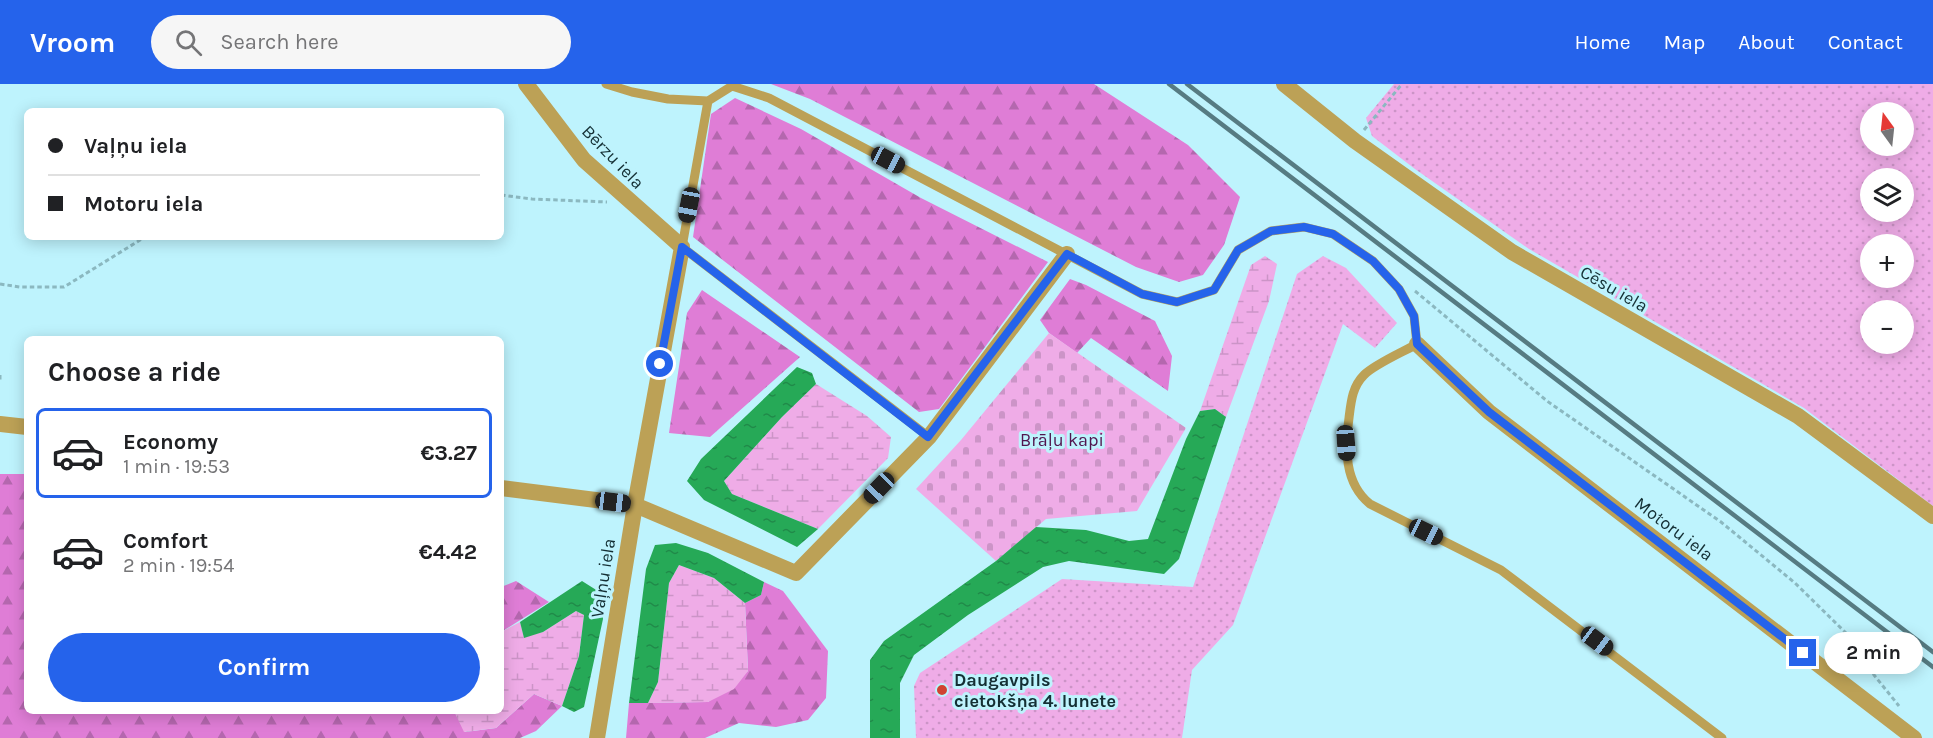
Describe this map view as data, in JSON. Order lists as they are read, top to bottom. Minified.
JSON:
{"streets":{"street":["Bērzu iela","Cēsu iela","Motoru iela","Vaļņu iela"]},"crossings":[["Bērzu iela","Vaļņu iela"]],"parks":["Brāļu kapi"],"places":["Daugavpils cietokšņa 4. lunete"],"north":"top","page":{"header":"Vroom","search":"Search here","nav":["Home","Map","About","Contact"],"map_buttons":["+","−"],"banner":["Vaļņu iela","Motoru iela"],"heading":"Choose a ride","list":[{"name":"Economy","note":"1 min · 19:53","value":"€3.27"},{"name":"Comfort","note":"2 min · 19:54","value":"€4.42"}],"buttons":"Confirm","bubble":"2 min"}}
